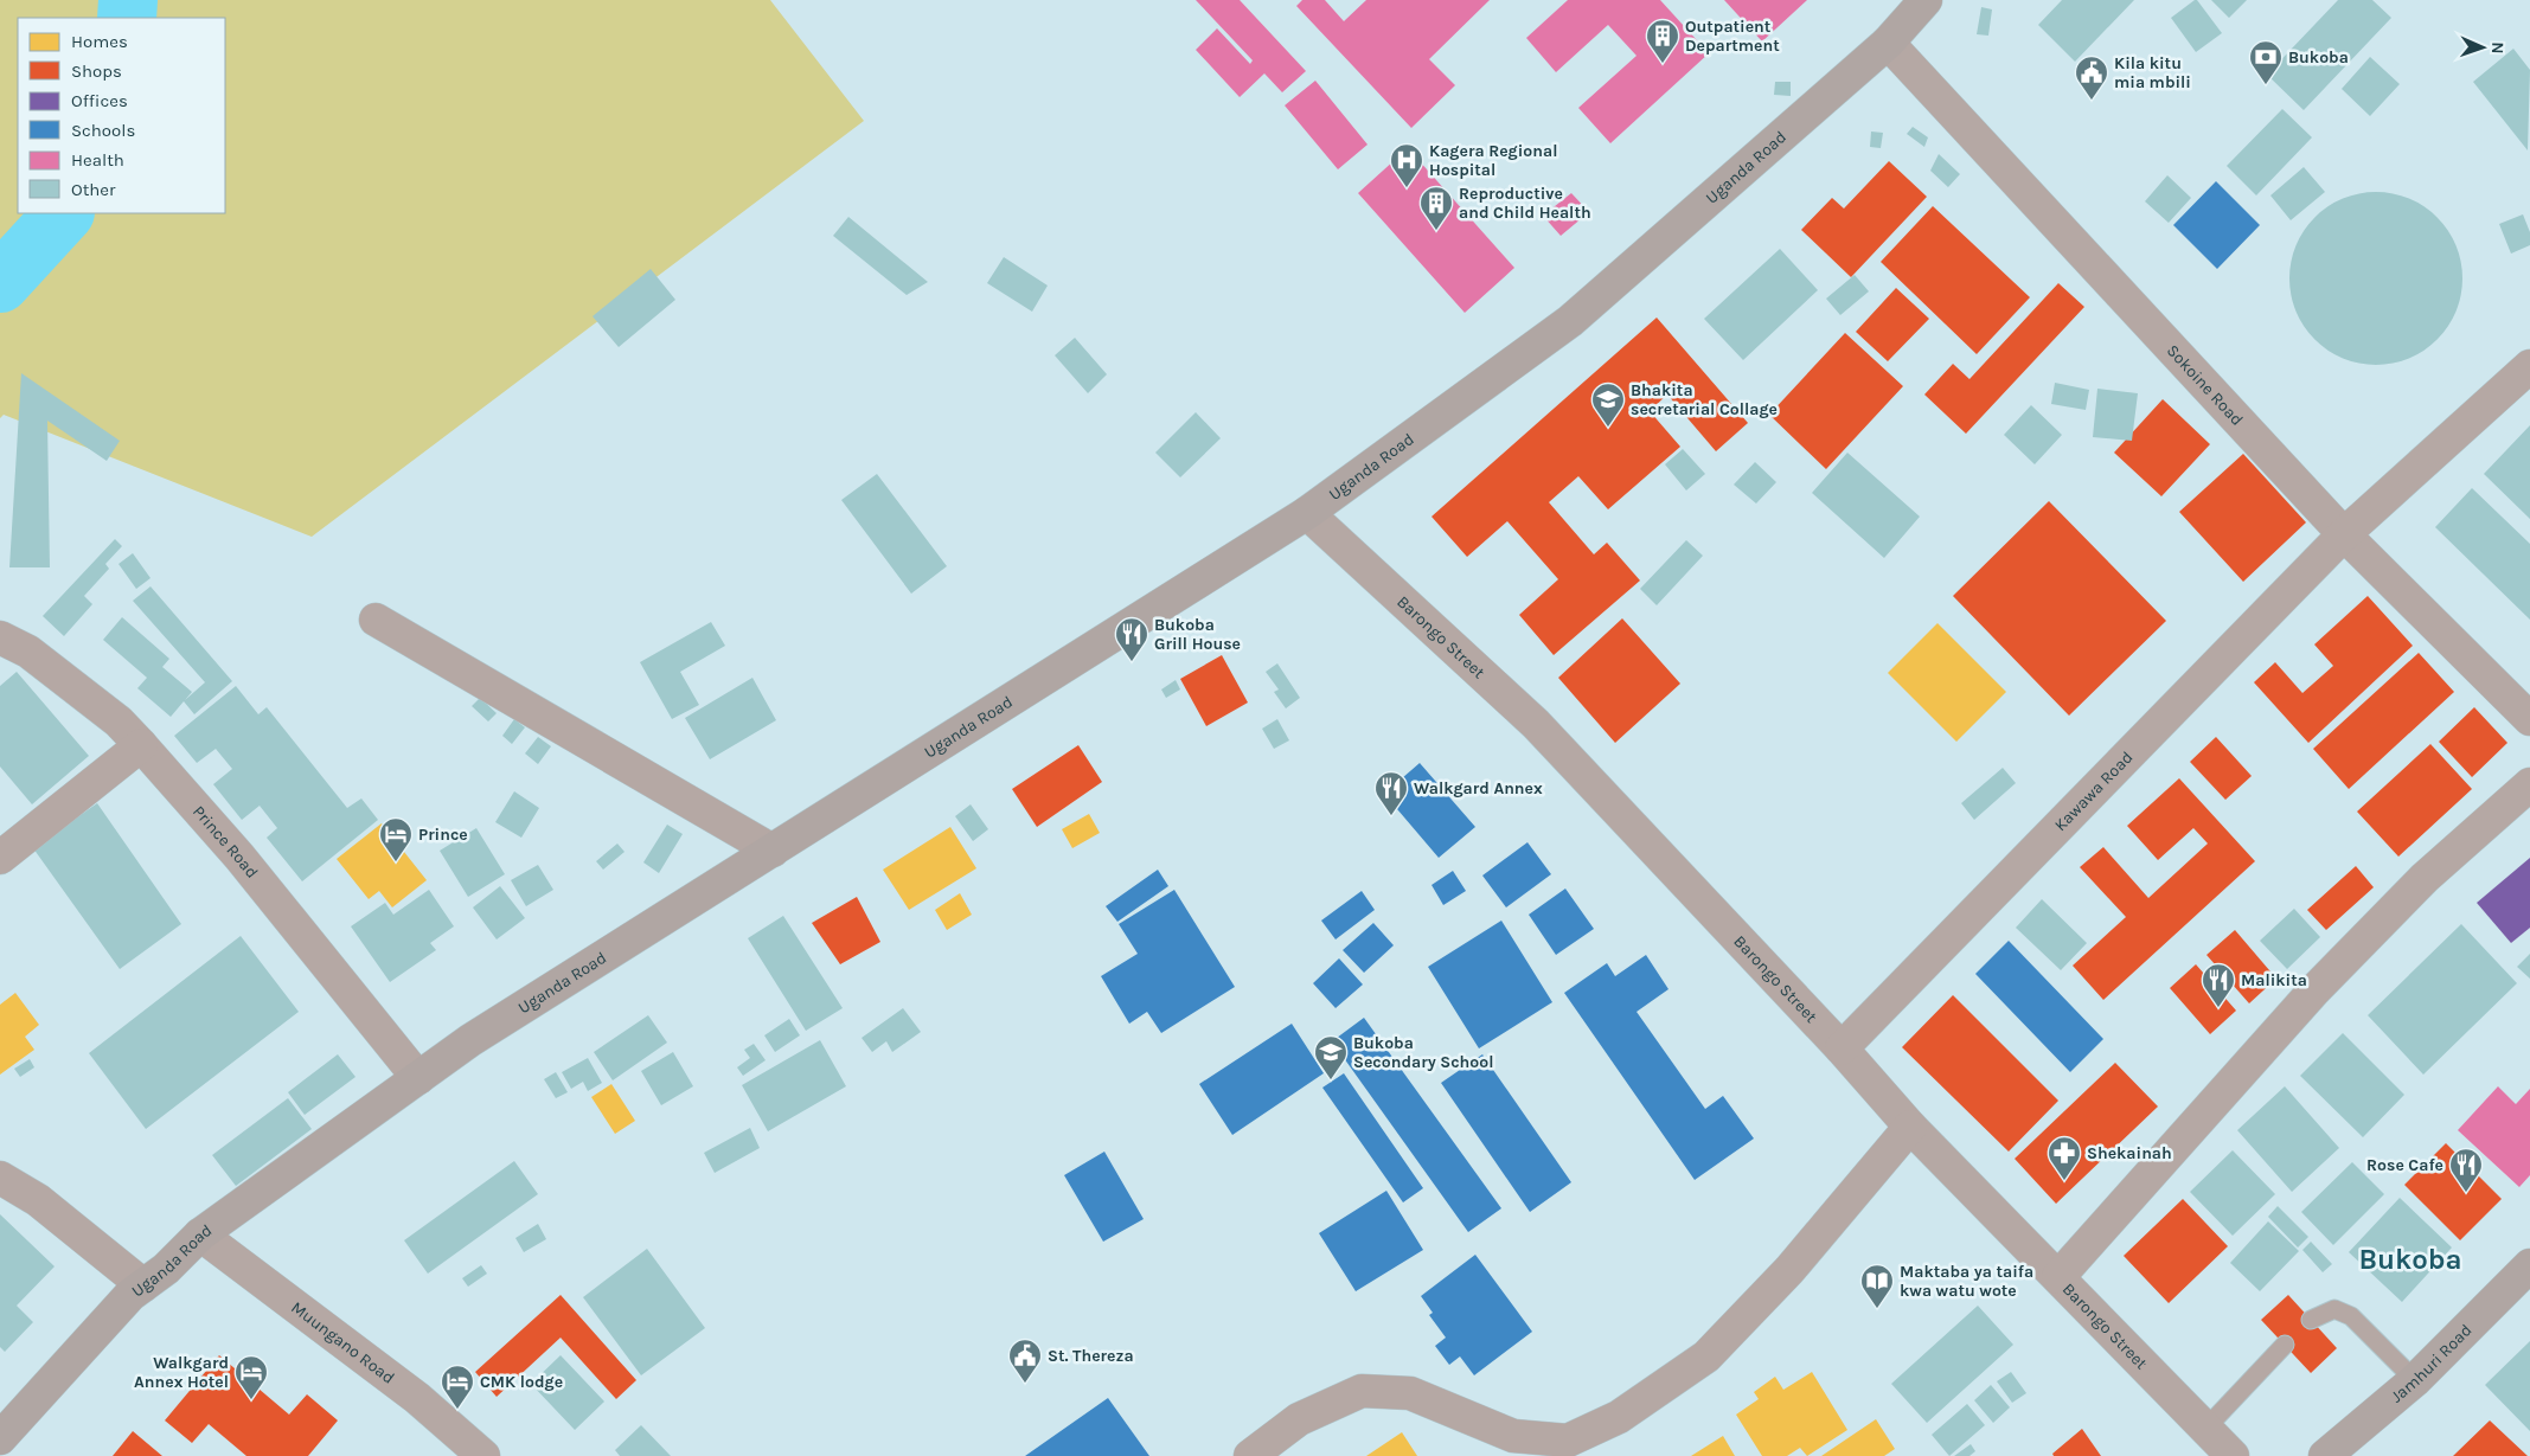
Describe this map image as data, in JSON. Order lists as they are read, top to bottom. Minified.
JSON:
{"streets":{"main road":["Uganda Road","Jamhuri Road"],"street":["Sokoine Road","Barongo Street","Kawawa Road","Prince Road","Muungano Road"]},"crossings":[["Uganda Road","Sokoine Road"],["Uganda Road","Barongo Street"],["Uganda Road","Prince Road"],["Uganda Road","Muungano Road"],["Sokoine Road","Kawawa Road"],["Barongo Street","Kawawa Road"]],"districts":["Bukoba"],"places":{"building":["Outpatient Department","Reproductive and Child Health"],"bank":["Bukoba"],"public building":["Kila kitu mia mbili","St. Thereza"],"hospital":["Kagera Regional Hospital"],"school or university":["Bhakita secretarial Collage","Bukoba Secondary School"],"restaurant":["Bukoba Grill House","Walkgard Annex","Malikita","Rose Cafe"],"hotel":["Prince","Walkgard Annex Hotel","CMK lodge"],"pharmacy":["Shekainah"],"library":["Maktaba ya taifa kwa watu wote"]},"legend":["Homes","Shops","Offices","Schools","Health","Other"],"north":"right"}
